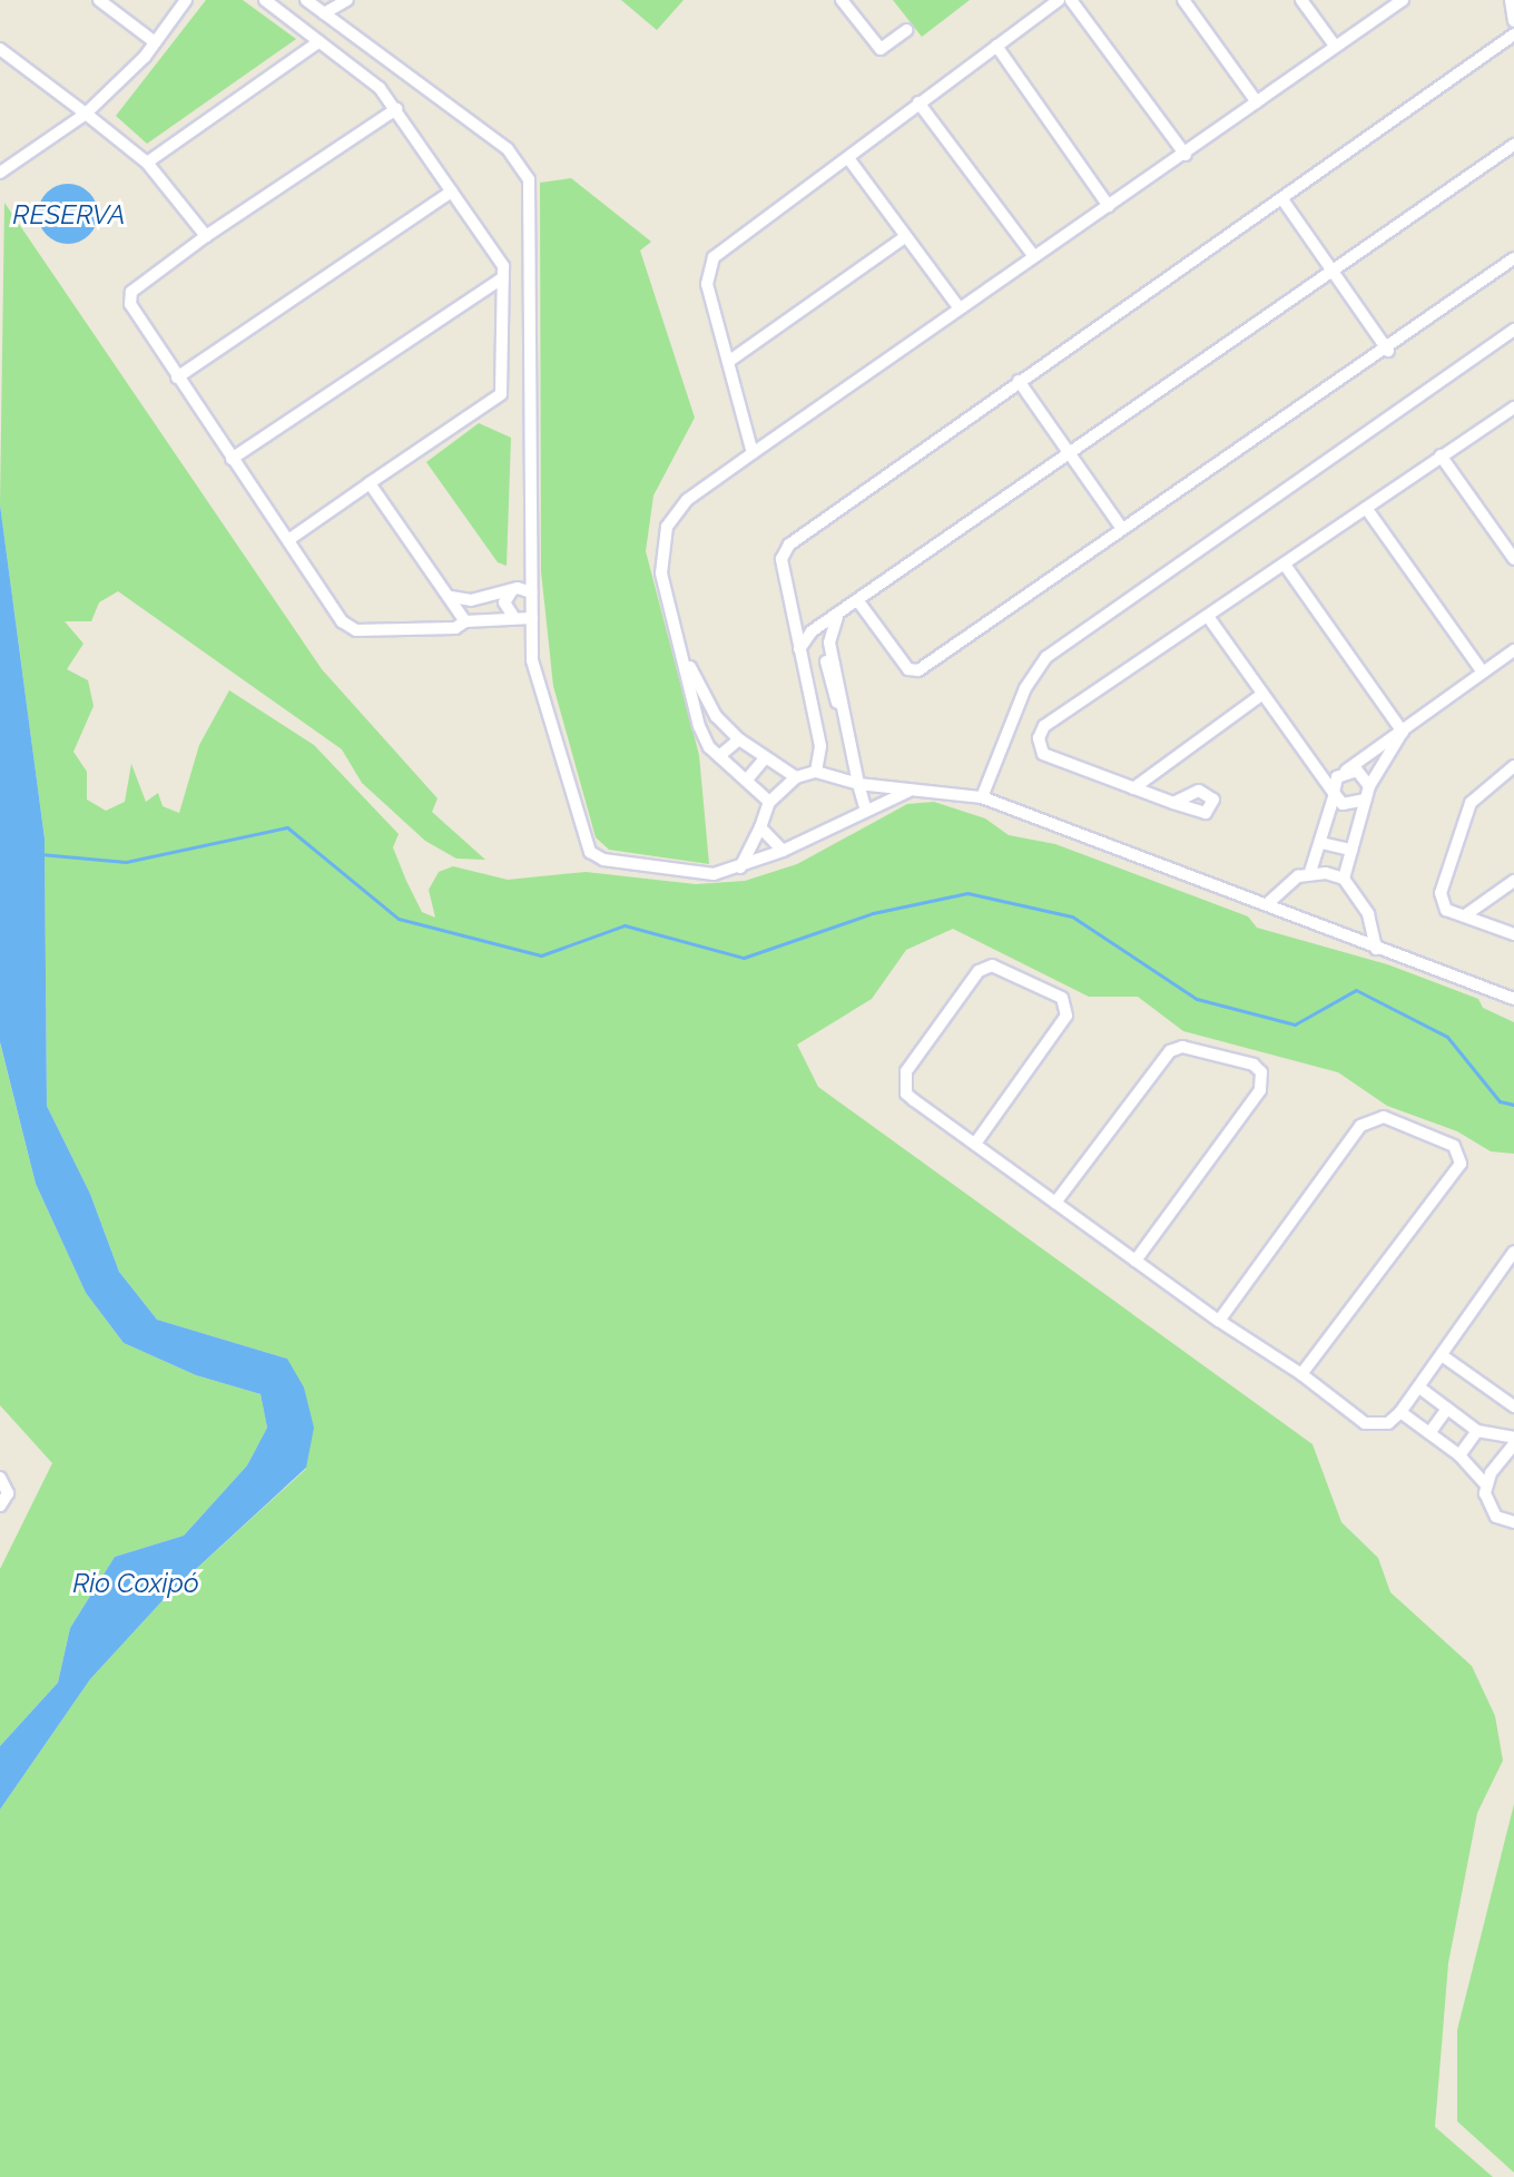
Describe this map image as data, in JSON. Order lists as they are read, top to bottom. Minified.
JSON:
{"water":["RESERVA","Rio Coxipó"]}
